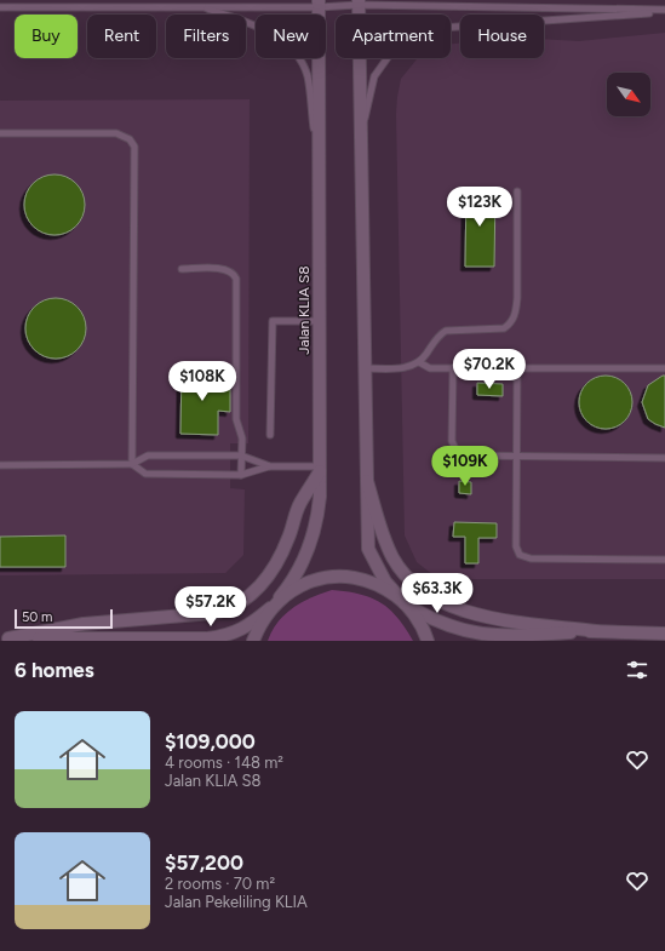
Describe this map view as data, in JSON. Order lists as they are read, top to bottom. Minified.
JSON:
{"streets":{"street":["Jalan KLIA S8"]},"scale_bar":"50 m","north":"bottom right","page":{"chip":["Buy","Rent","Filters","New","Apartment","House"],"price":["$123K","$70.2K","$108K","$109K","$63.3K","$57.2K"],"scale":"50 m","heading":"6 homes","list":[{"name":"$109,000","note":"4 rooms · 148 m² · Jalan KLIA S8"},{"name":"$57,200","note":"2 rooms · 70 m² · Jalan Pekeliling KLIA"}]}}
